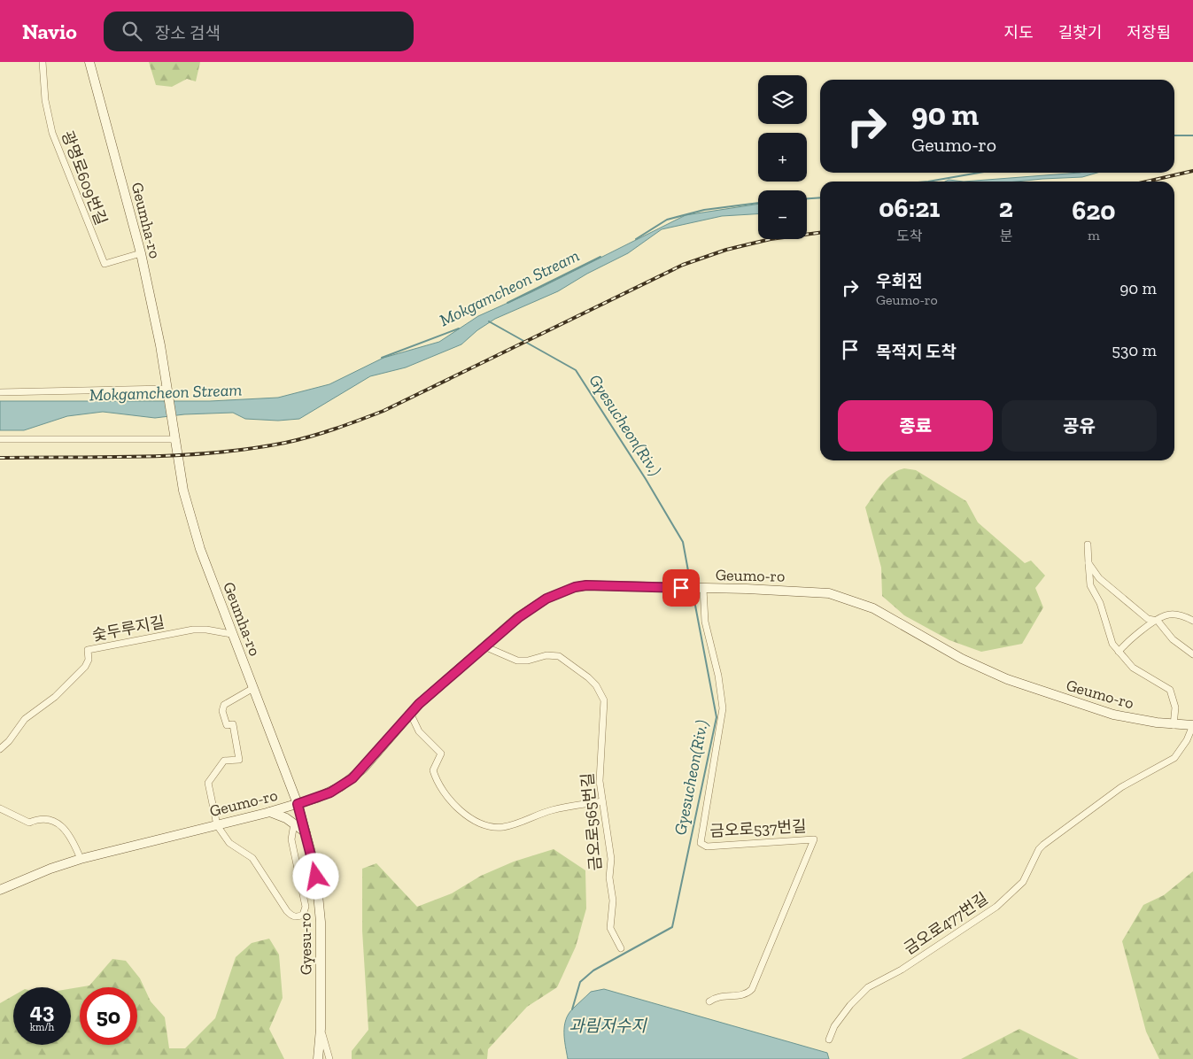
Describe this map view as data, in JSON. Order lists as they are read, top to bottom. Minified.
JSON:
{"streets":{"main road":["Geumha-ro","Geumo-ro","Gyesu-ro"],"street":["광명로609번길","숯두루지길","금오로565번길","금오로537번길","금오로477번길"]},"crossings":[["광명로609번길","Geumha-ro"],["Geumha-ro","Geumo-ro"],["Geumha-ro","숯두루지길"],["Geumha-ro","Gyesu-ro"],["Geumo-ro","금오로565번길"],["Geumo-ro","금오로537번길"],["Geumo-ro","금오로477번길"],["Geumo-ro","Gyesu-ro"]],"water":["Mokgamcheon Stream","Gyesucheon(Riv.)","과림저수지"],"page":{"header":"Navio","search":"장소 검색","nav":["지도","길찾기","저장됨"],"map_buttons":["+","−"],"turn":["90 m","Geumo-ro"],"eta":["06:21","도착","2","분","620","m"],"list":[{"name":"우회전","note":"Geumo-ro","value":"90 m"},{"name":"목적지 도착","value":"530 m"}],"buttons":["종료","공유"],"speed":"43 km/h","limit":"50"}}
